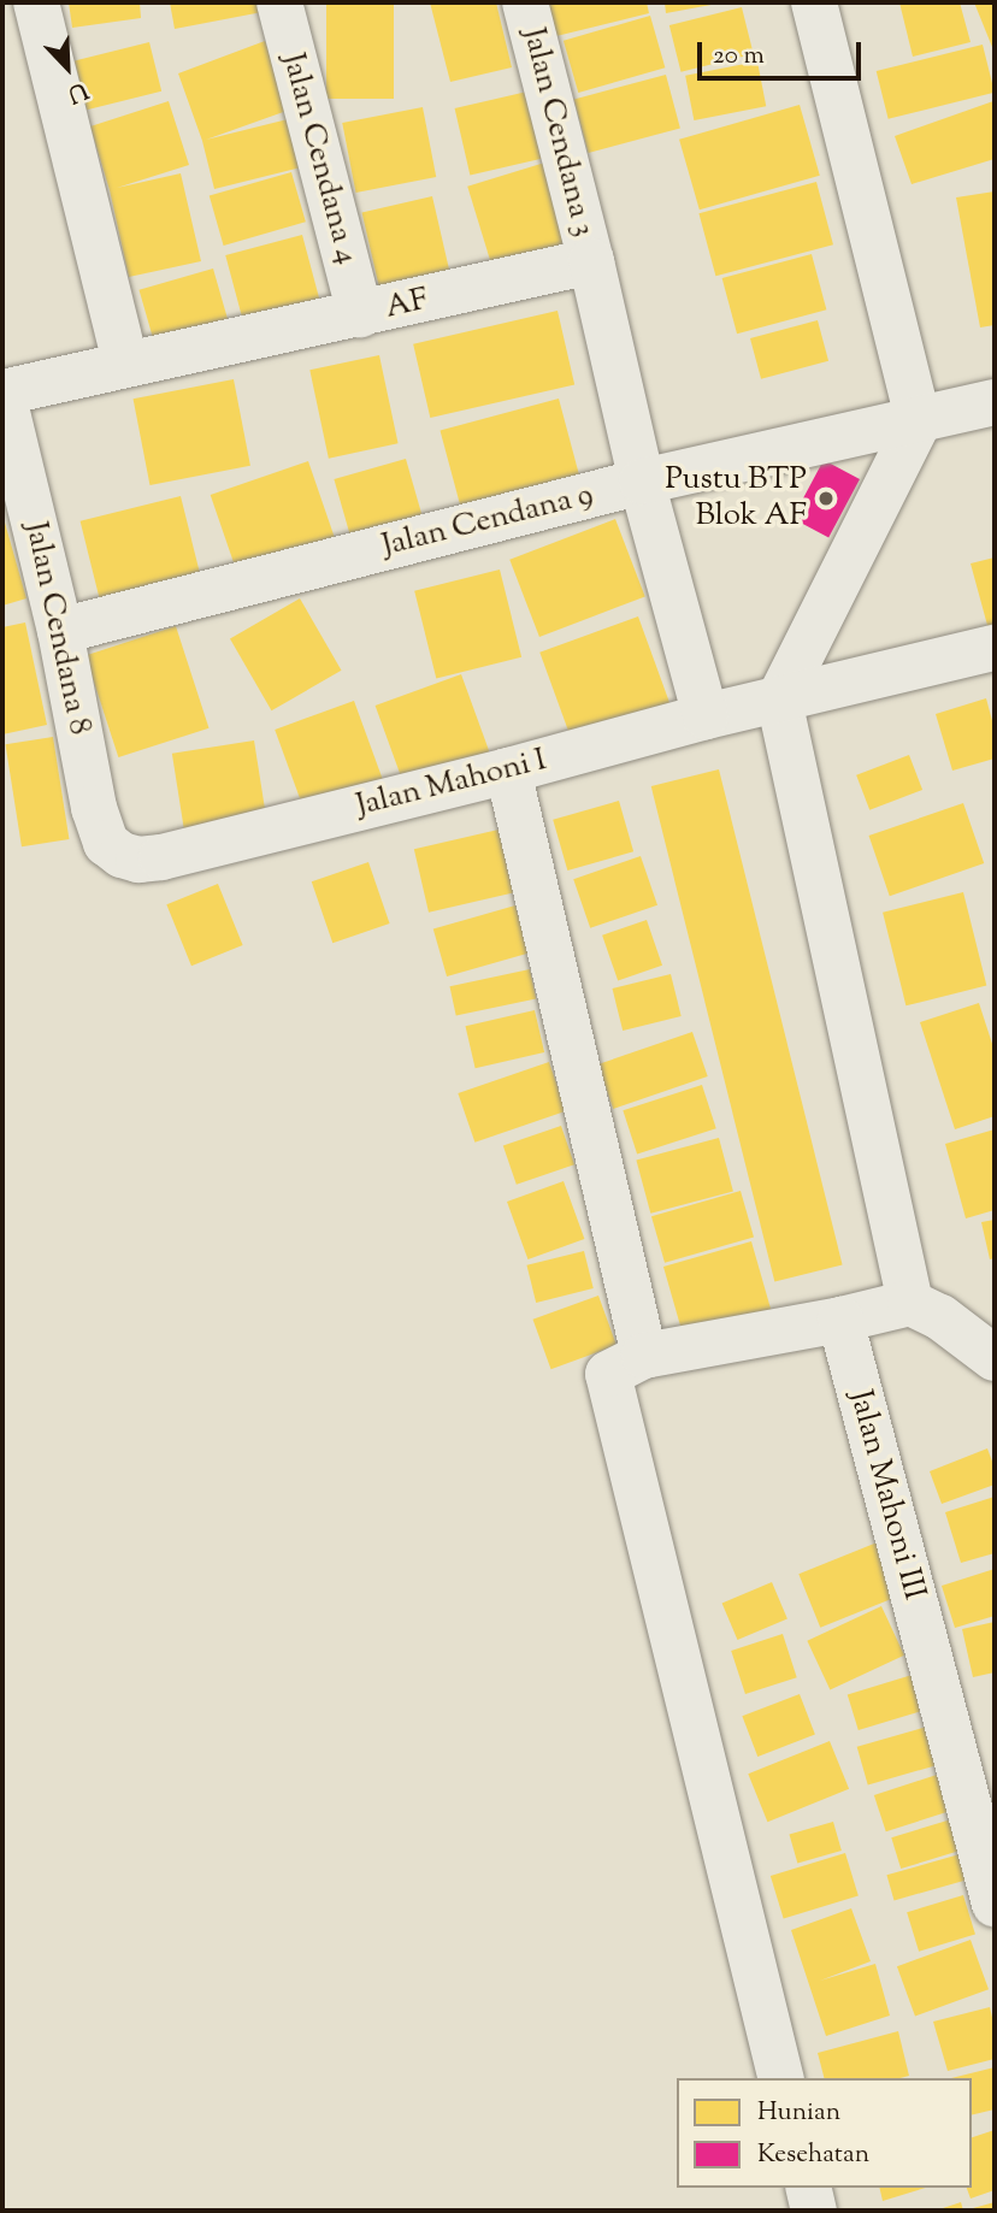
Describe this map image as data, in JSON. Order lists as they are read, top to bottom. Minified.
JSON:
{"streets":{"street":["Jalan Cendana 3","Jalan Cendana 4","AF","Jalan Cendana 9","Jalan Cendana 8","Jalan Mahoni I","Jalan Mahoni III"]},"crossings":[["Jalan Cendana 3","AF"],["Jalan Cendana 4","AF"],["AF","Jalan Cendana 8"],["Jalan Cendana 9","Jalan Cendana 8"],["Jalan Cendana 8","Jalan Mahoni I"]],"places":["Pustu BTP Blok AF"],"legend":["Hunian","Kesehatan"],"scale_bar":"20 m","north":"bottom right"}
